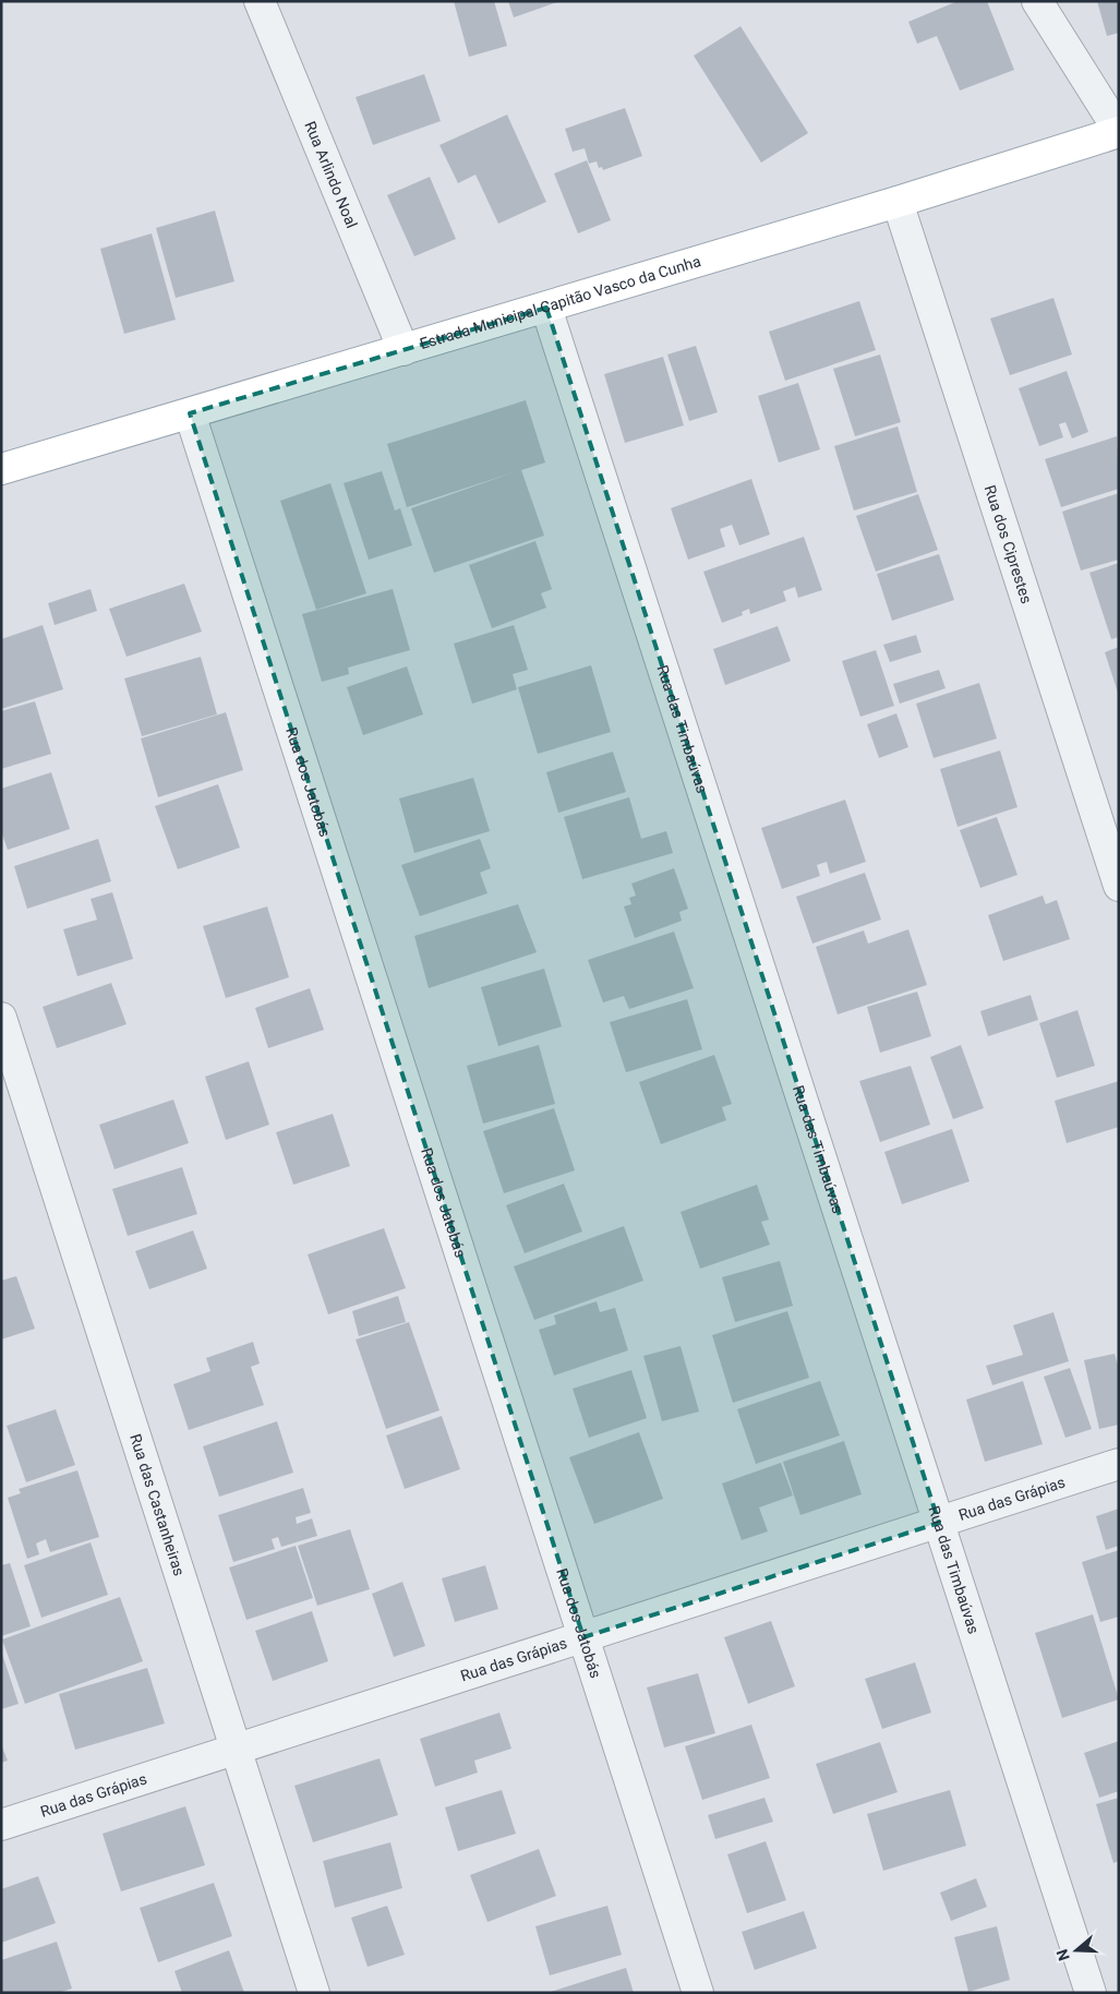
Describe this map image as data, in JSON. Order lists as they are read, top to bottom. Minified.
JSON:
{"streets":{"main road":["Estrada Municipal Capitão Vasco da Cunha"],"street":["Rua Arlindo Noal","Rua dos Ciprestes","Rua das Timbaúvas","Rua dos Jatobás","Rua das Grápias","Rua das Castanheiras"]},"crossings":[["Rua Arlindo Noal","Estrada Municipal Capitão Vasco da Cunha"],["Estrada Municipal Capitão Vasco da Cunha","Rua dos Ciprestes"],["Estrada Municipal Capitão Vasco da Cunha","Rua das Timbaúvas"],["Estrada Municipal Capitão Vasco da Cunha","Rua dos Jatobás"],["Rua das Timbaúvas","Rua das Grápias"],["Rua dos Jatobás","Rua das Grápias"],["Rua das Grápias","Rua das Castanheiras"]],"north":"left"}
